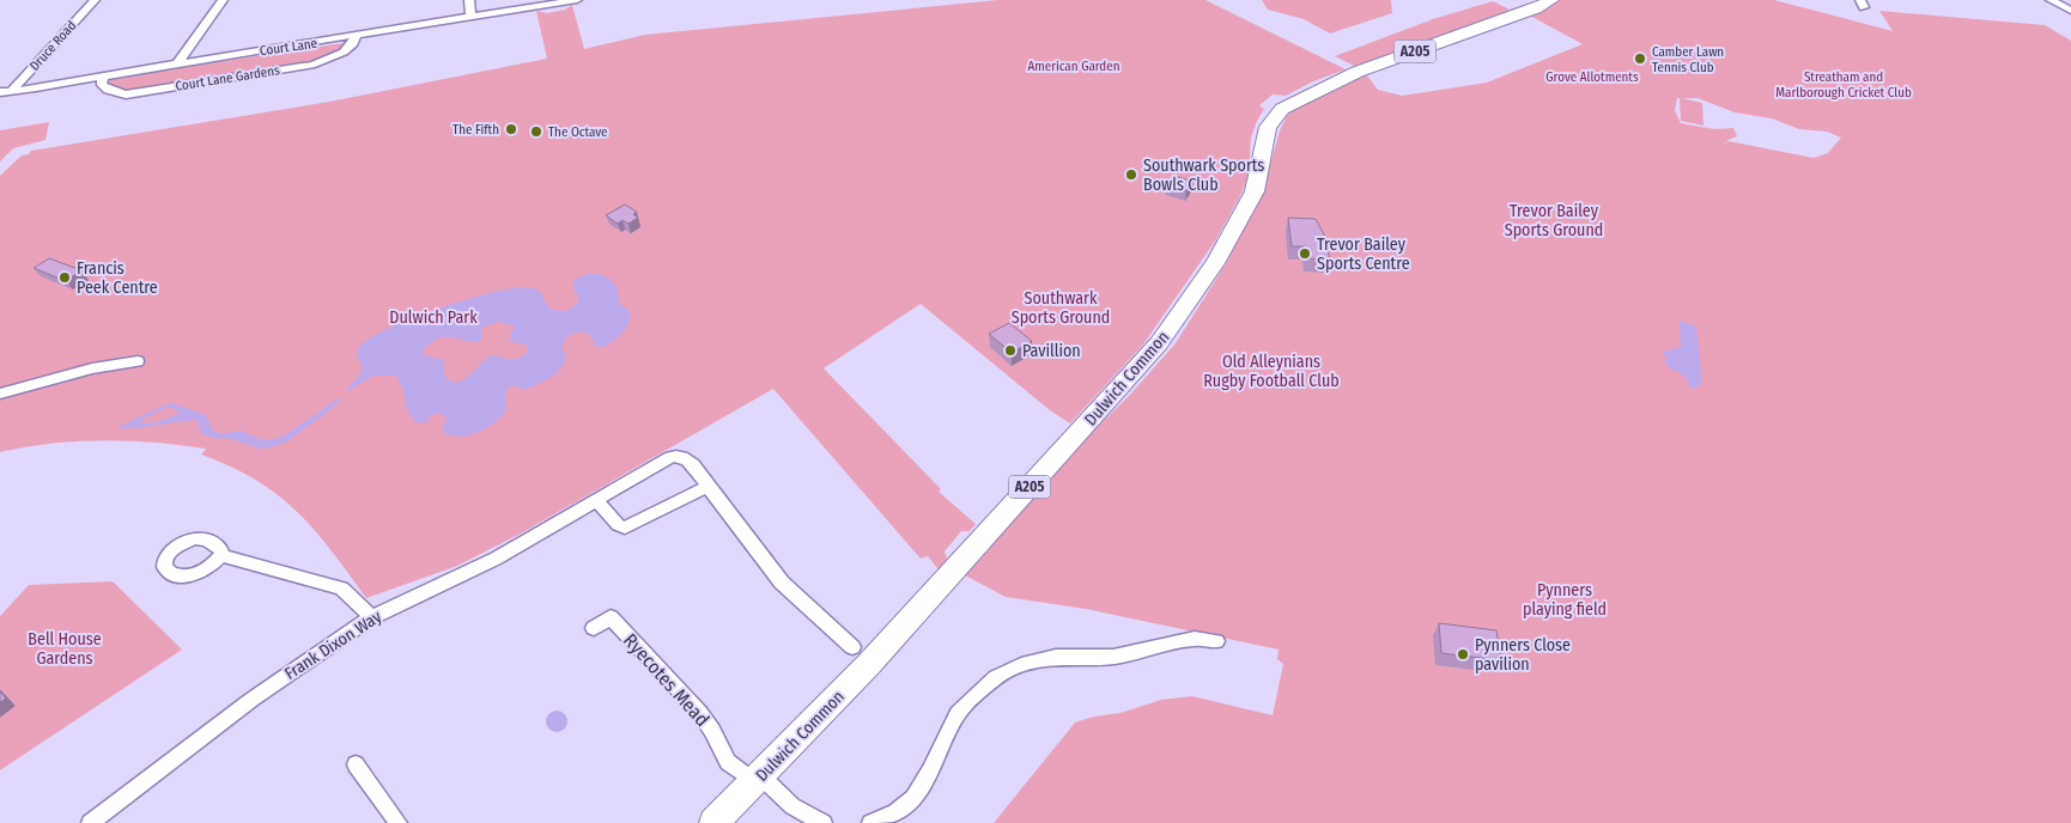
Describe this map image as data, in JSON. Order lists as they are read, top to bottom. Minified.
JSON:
{"streets":{"highway":["A205","Dulwich Common"],"street":["Druce Road","Court Lane","Court Lane Gardens","Frank Dixon Way","Ryecotes Mead"]},"crossings":[["Druce Road","Court Lane"],["Court Lane","Court Lane Gardens"],["Dulwich Common","Ryecotes Mead"]],"parks":["American Garden","Grove Allotments","Streatham and Marlborough Cricket Club","Trevor Bailey Sports Ground","Southwark Sports Ground","Dulwich Park","Old Alleynians Rugby Football Club","Pynners playing field","Bell House Gardens"],"places":["Camber Lawn Tennis Club","The Fifth","The Octave","Southwark Sports Bowls Club","Trevor Bailey Sports Centre","Francis Peek Centre","Pavillion","Pynners Close pavilion"]}
